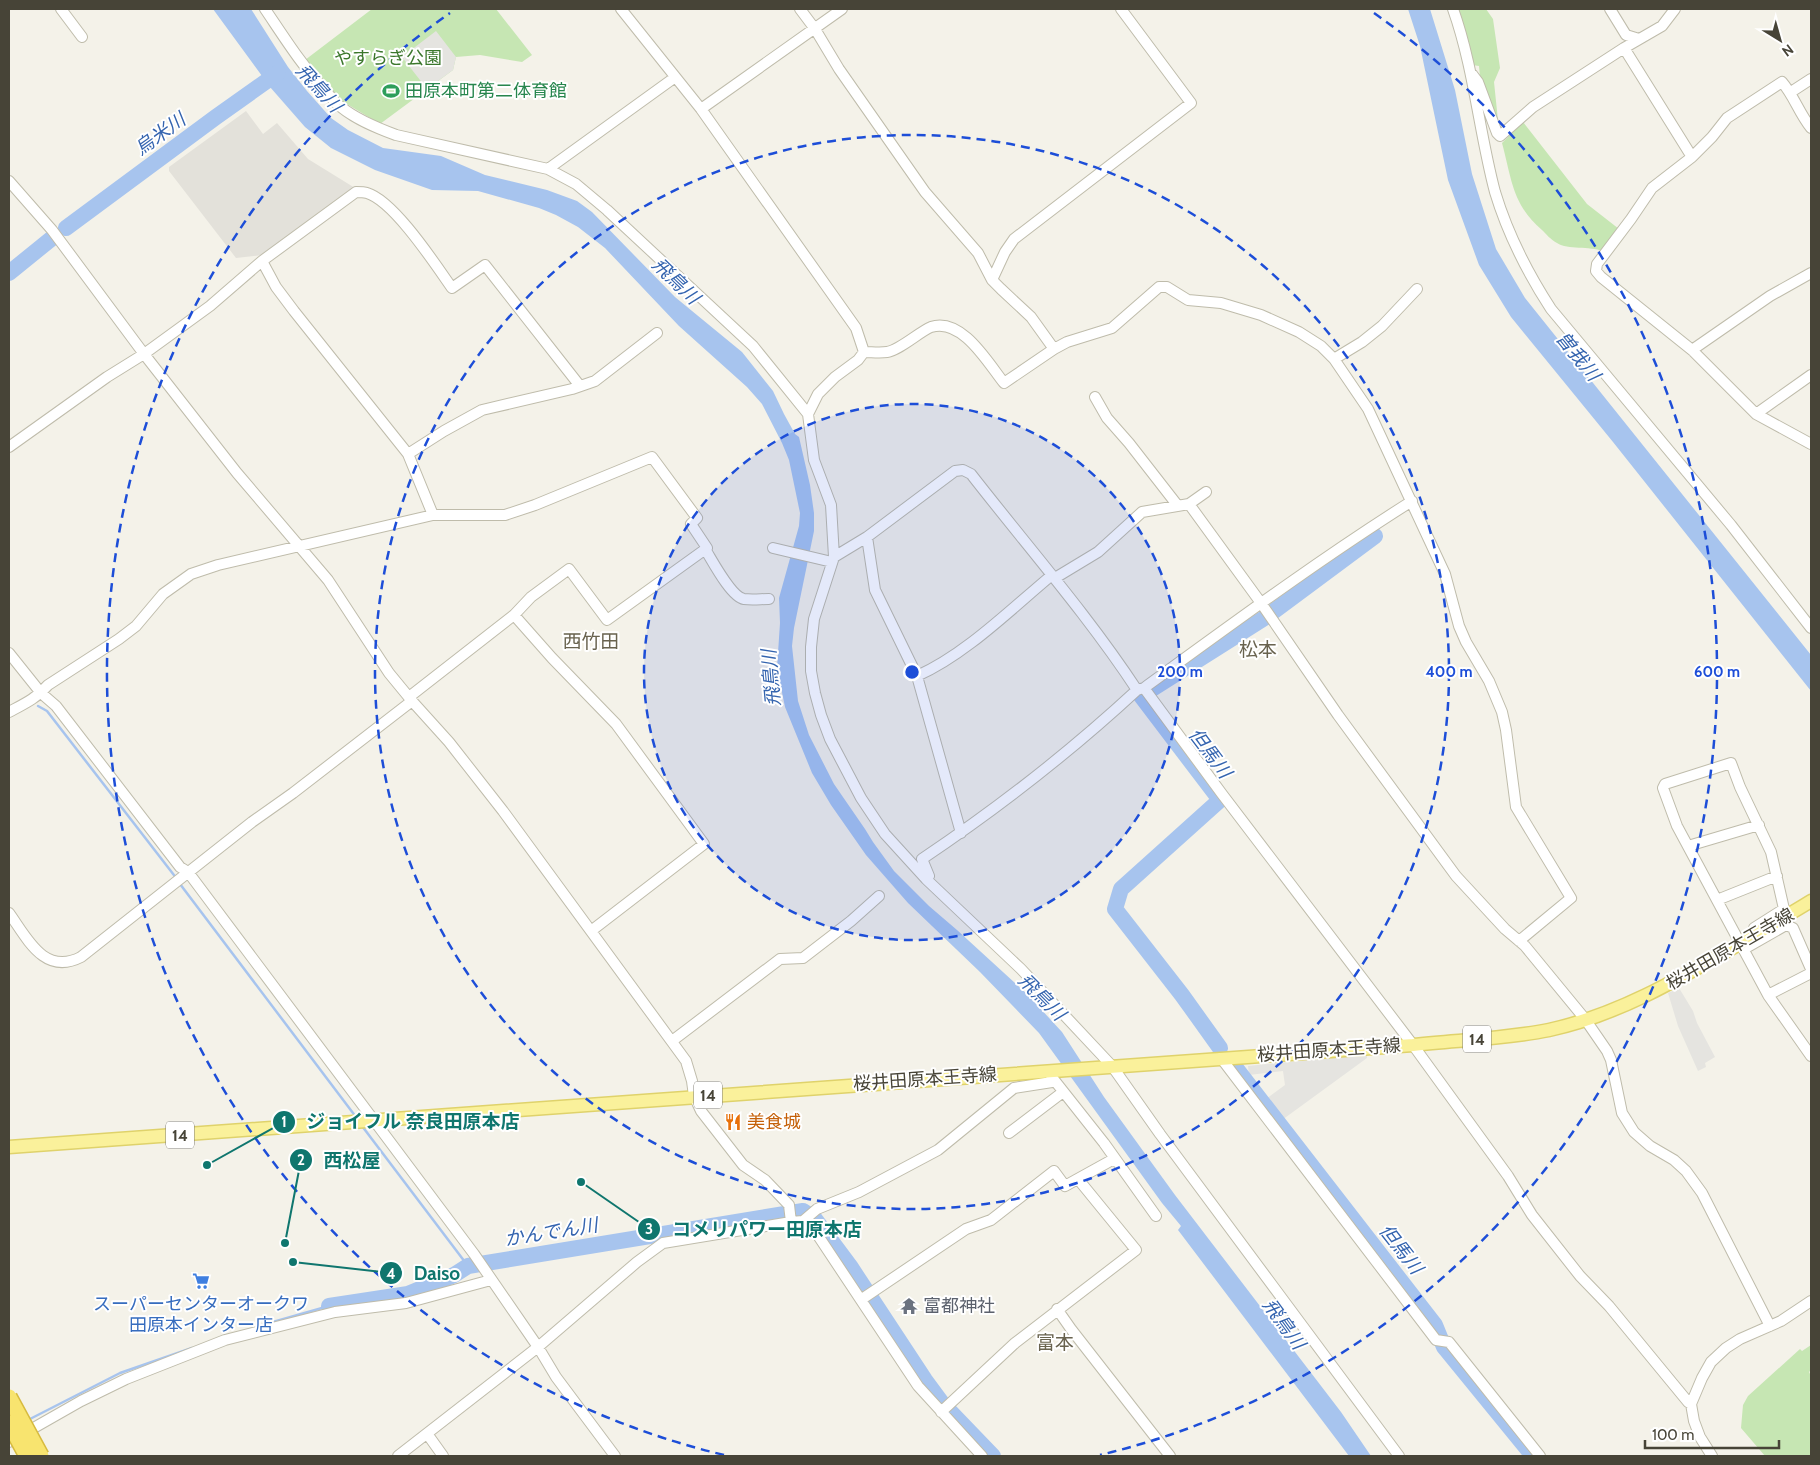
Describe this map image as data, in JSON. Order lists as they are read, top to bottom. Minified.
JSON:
{"streets":{"main road":["桜井田原本王寺線","14"]},"districts":["西竹田","松本","富本"],"water":["飛鳥川","烏米川","曽我川","但馬川","かんでん川"],"parks":["やすらぎ公園"],"places":{"sports":["田原本町第二体育館"],"restaurant":["美食城"],"other":["ジョイフル 奈良田原本店","コメリパワー田原本店","西松屋","Daiso"],"supermarket":["スーパーセンターオークワ 田原本インター店"],"temple":["富都神社"]},"scale_bar":"100 m","north":"bottom right","rings":["200 m","400 m","600 m"]}
